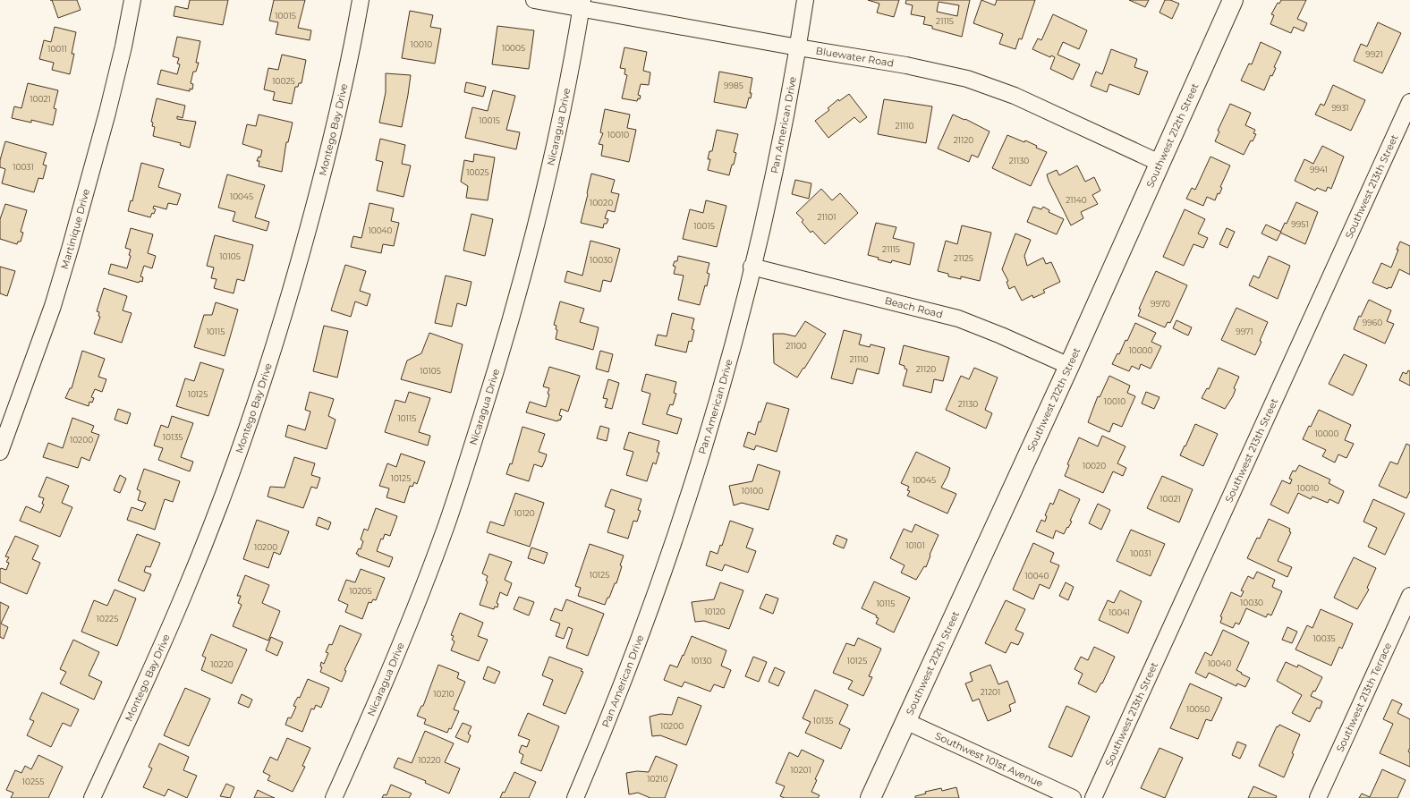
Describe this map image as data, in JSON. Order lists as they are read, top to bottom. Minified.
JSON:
{"streets":{"street":["Bluewater Road","Pan American Drive","Nicaragua Drive","Montego Bay Drive","Southwest 212th Street","Southwest 213th Street","Martinique Drive","Beach Road","Southwest 213th Terrace","Southwest 101st Avenue"]},"crossings":[["Bluewater Road","Pan American Drive"],["Bluewater Road","Nicaragua Drive"],["Bluewater Road","Southwest 212th Street"],["Pan American Drive","Beach Road"],["Southwest 212th Street","Beach Road"],["Southwest 212th Street","Southwest 101st Avenue"]],"house_numbers":["10015","21115","10010","10005","10011","9921","10025","9985","10021","9931","10015","21110","10010","21120","21130","10031","9941","10025","10045","21140","10020","21101","9951","10015","10040","21115","10105","21125","10030","9970","9960","10115","9971","21100","10000","21110","21120","10105","10125","10010","21130","10115","10000","10135","10200","10020","10125","10045","10010","10100","10021","10120","10101","10200","10031","10125","10040","10205","10030","10115","10120","10041","10225","10035","10130","10125","10040","10220","21201","10210","10050","10135","10200","10220","10201","10210","10255"]}
